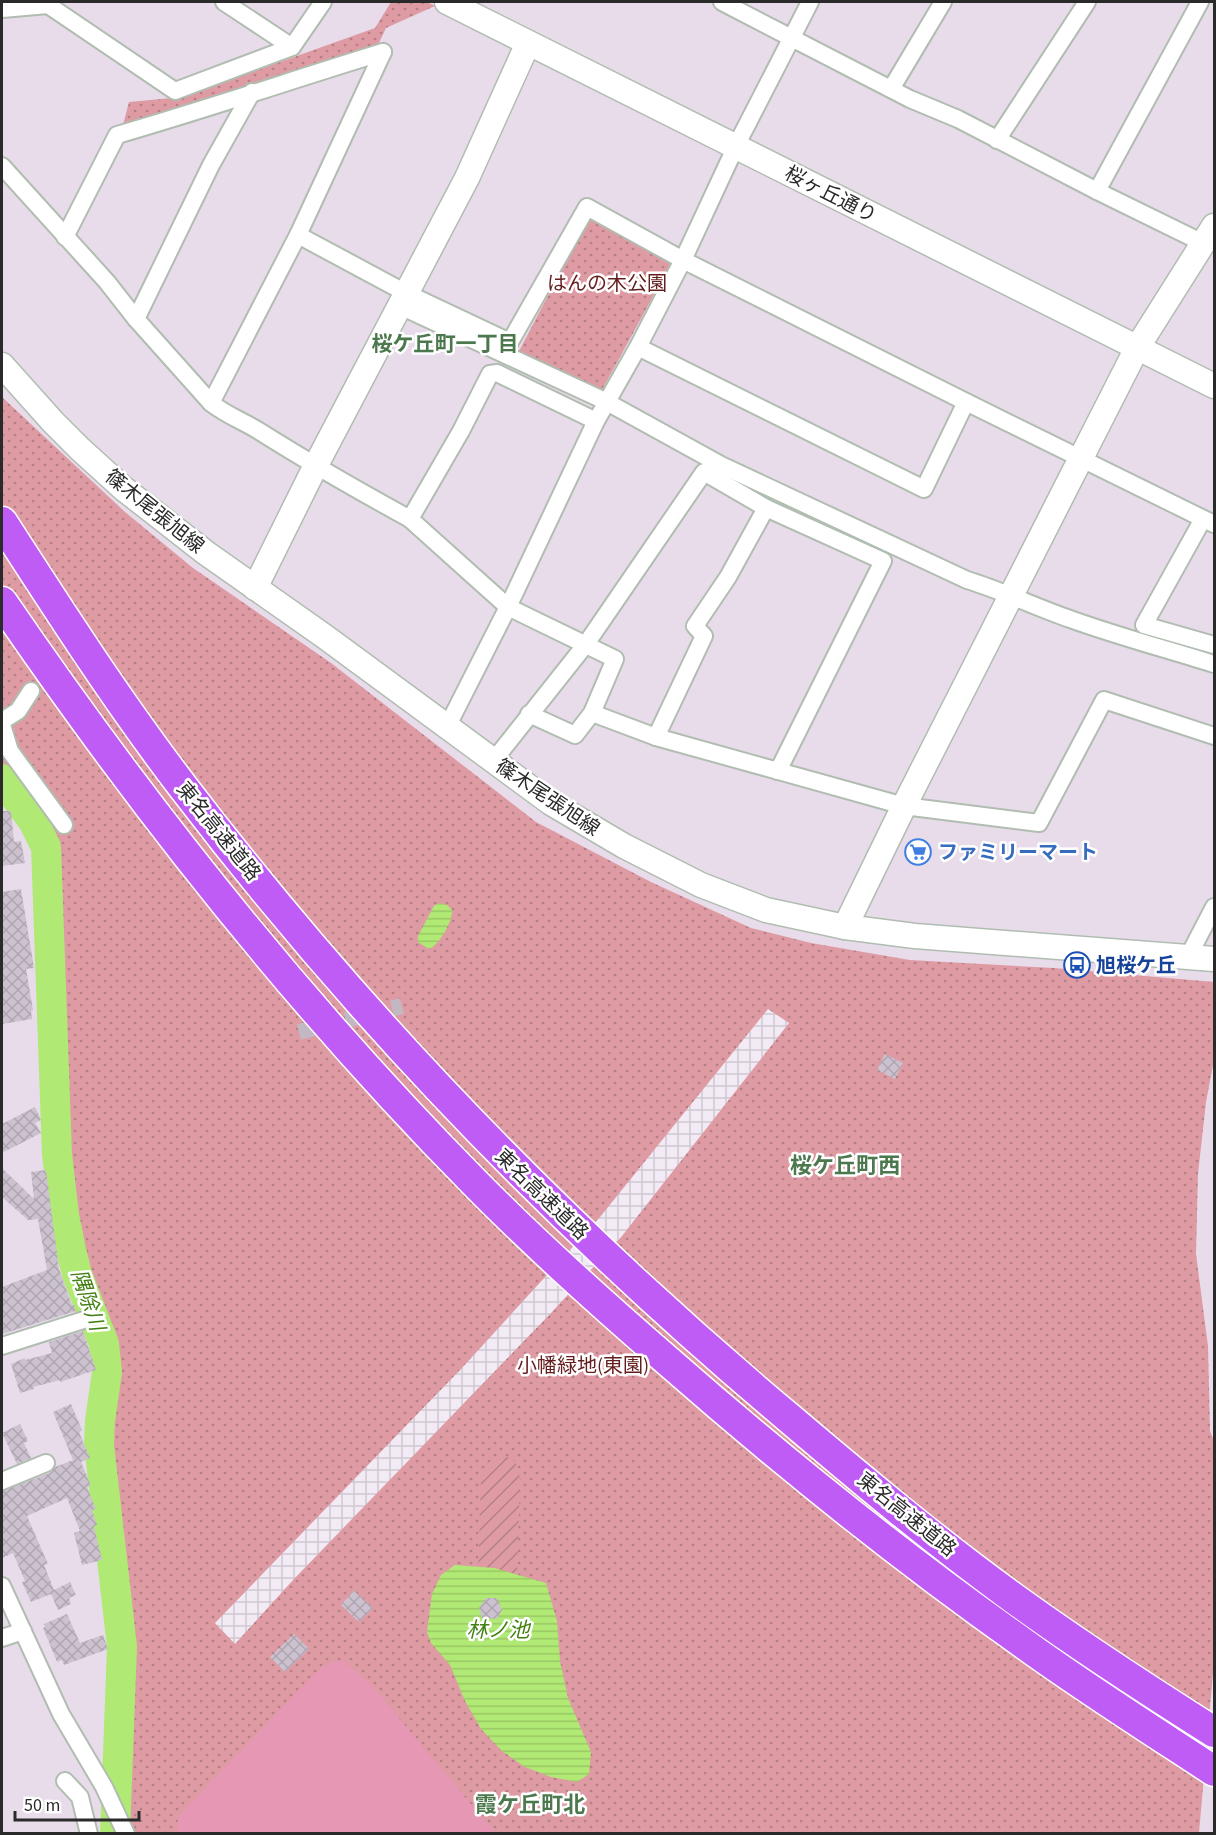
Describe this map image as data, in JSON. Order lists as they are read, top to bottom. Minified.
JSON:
{"streets":{"highway":["東名高速道路"],"street":["桜ヶ丘通り","篠木尾張旭線"]},"districts":["桜ケ丘町一丁目","桜ケ丘町西","霞ケ丘町北"],"water":["隅除川","林ノ池"],"parks":["はんの木公園","小幡緑地(東園)"],"places":{"supermarket":["ファミリーマート"],"bus stop":["旭桜ケ丘"]},"scale_bar":"50 m"}
